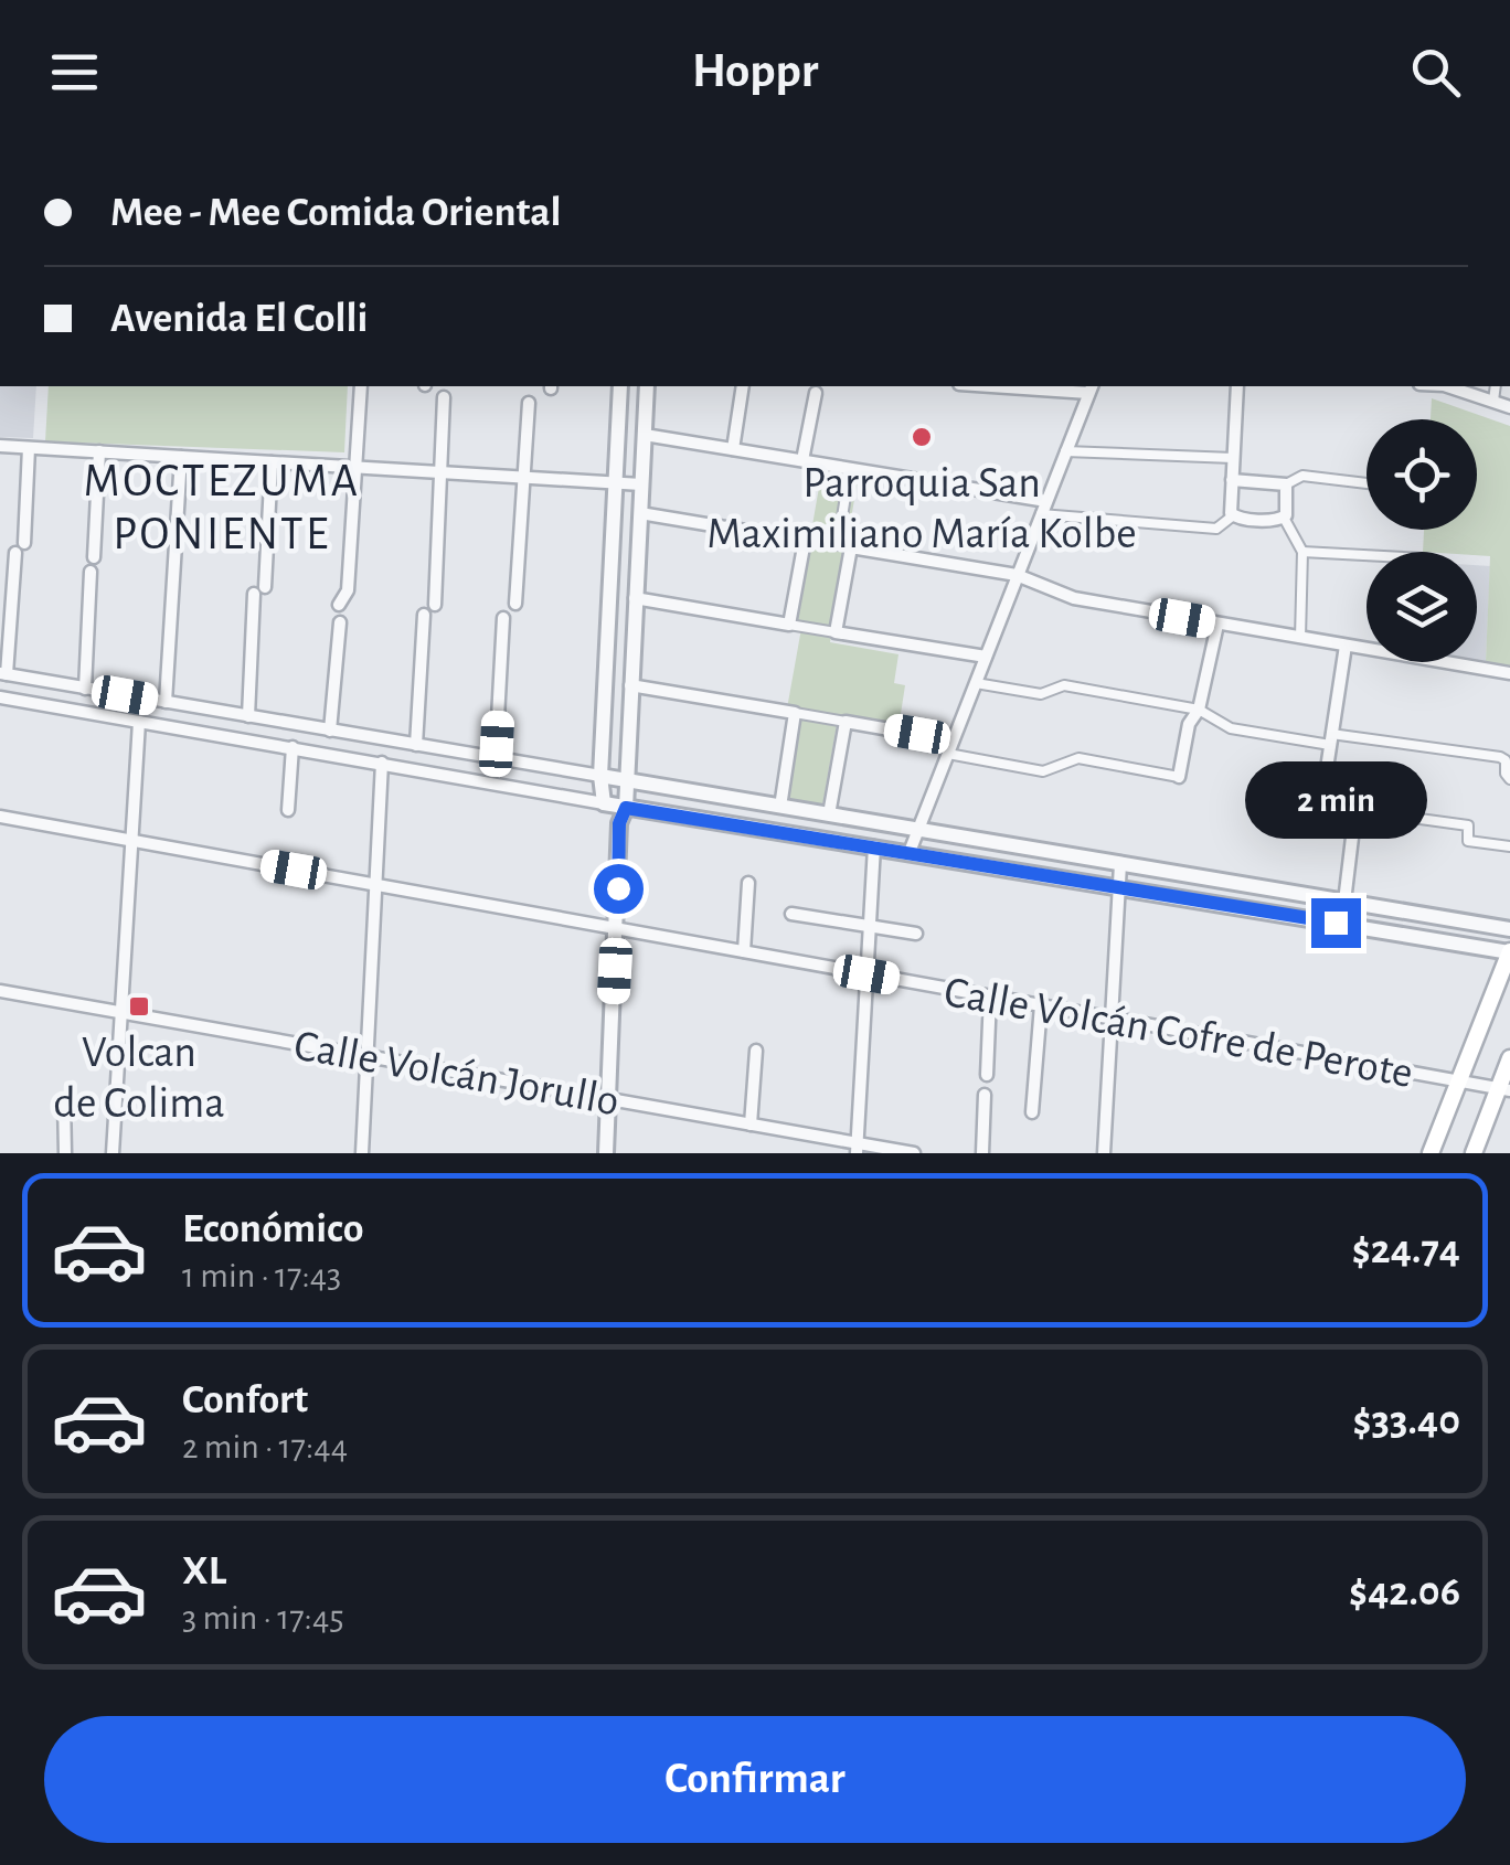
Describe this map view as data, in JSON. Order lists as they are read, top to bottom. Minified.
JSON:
{"streets":{"street":["Calle Volcán Cofre de Perote","Calle Volcán Jorullo"]},"districts":["MOCTEZUMA PONIENTE"],"places":{"other":["Parroquia San Maximiliano María Kolbe"],"transit":["Volcan de Colima"]},"page":{"header":"Hoppr","banner":["Mee - Mee Comida Oriental","Avenida El Colli"],"bubble":"2 min","list":[{"name":"Económico","note":"1 min · 17:43","value":"$24.74"},{"name":"Confort","note":"2 min · 17:44","value":"$33.40"},{"name":"XL","note":"3 min · 17:45","value":"$42.06"}],"buttons":"Confirmar"}}
